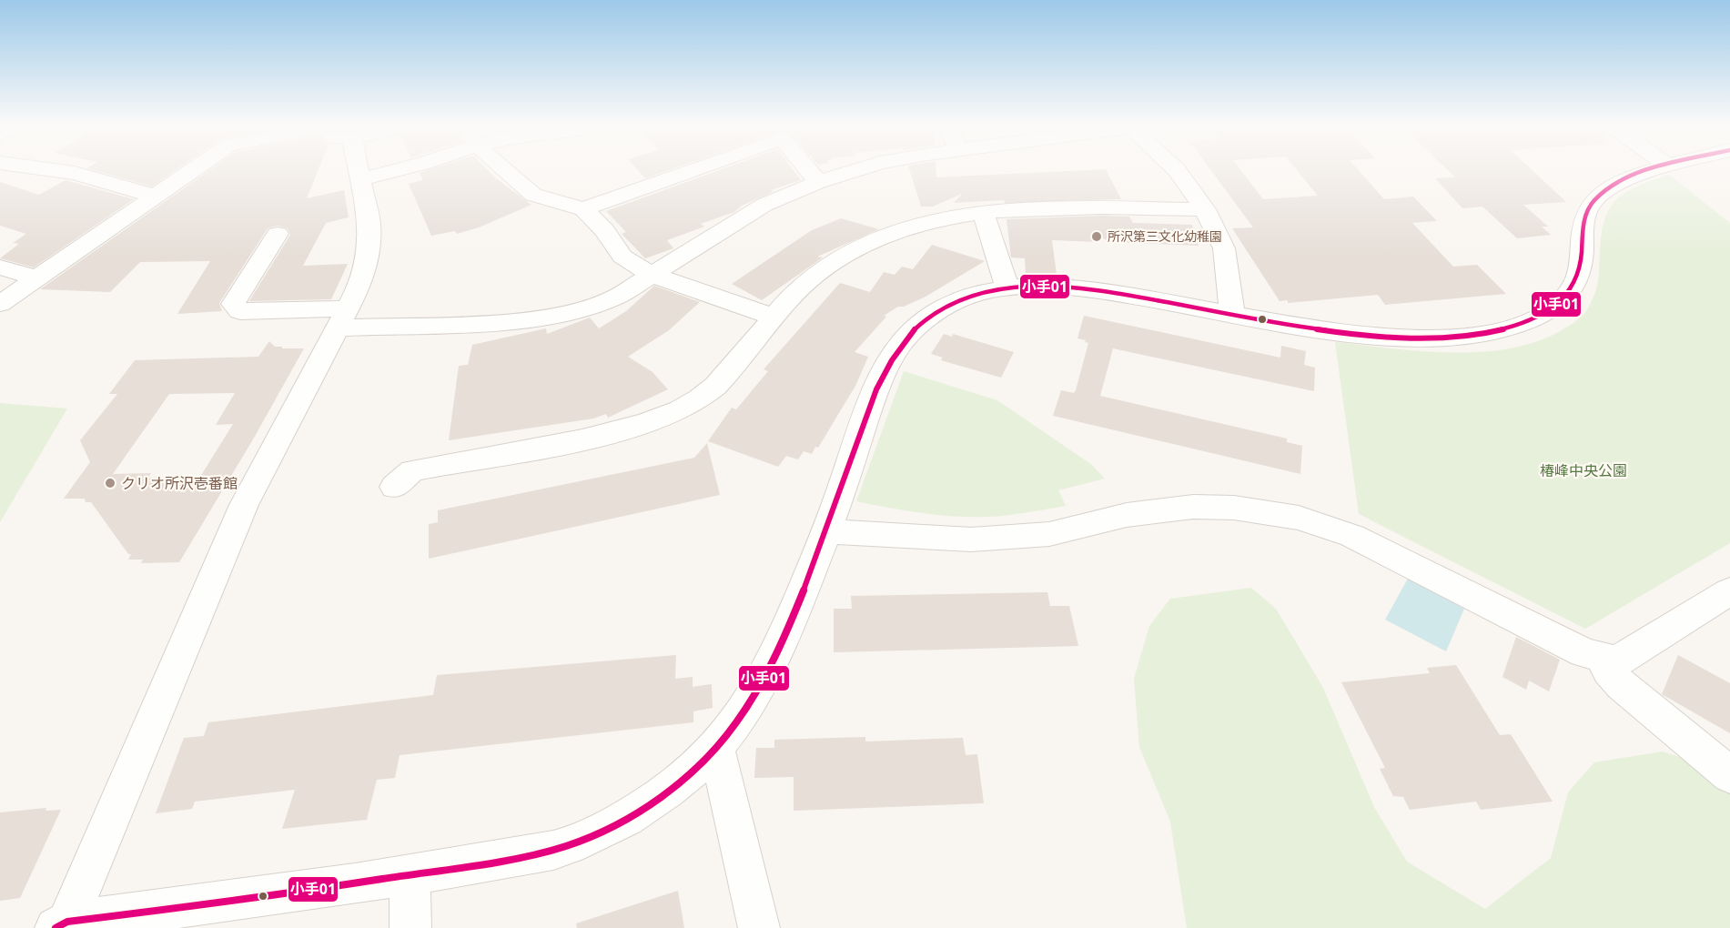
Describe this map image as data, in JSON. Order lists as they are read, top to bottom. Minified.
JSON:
{"parks":["椿峰中央公園"],"places":["所沢第三文化幼稚園","クリオ所沢壱番館"],"lines":["transit line 小手01"]}
